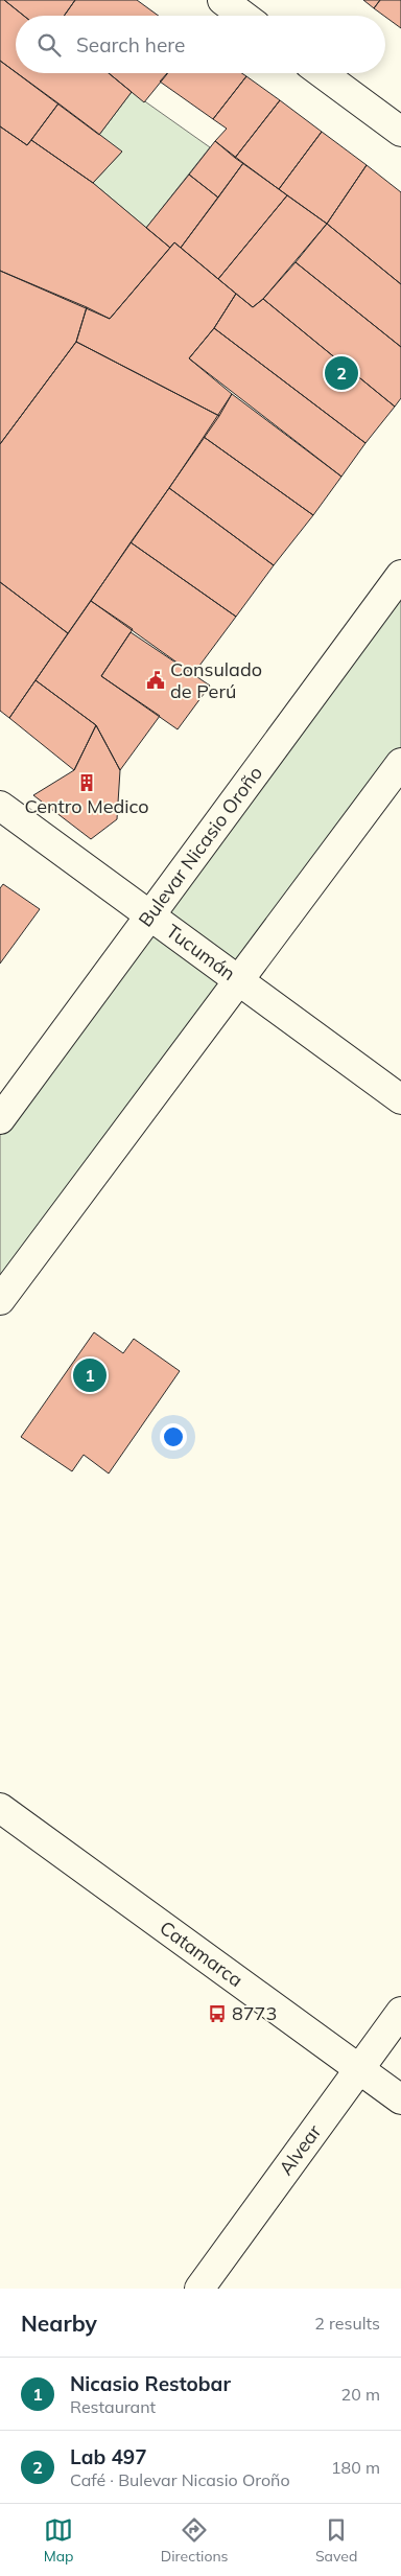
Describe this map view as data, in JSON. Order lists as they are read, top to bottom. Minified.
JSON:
{"streets":{"main road":["Bulevar Nicasio Oroño","Tucumán","Catamarca","Alvear"]},"crossings":[["Bulevar Nicasio Oroño","Tucumán"],["Catamarca","Alvear"]],"places":{"public building":["Consulado de Perú"],"building":["Centro Medico"],"bus stop":["8773"]},"page":{"search":"Search here","pins":["2","1"],"heading":["Nearby","2 results"],"list":[{"mark":"1","name":"Nicasio Restobar","note":"Restaurant","value":"20 m"},{"mark":"2","name":"Lab 497","note":"Café · Bulevar Nicasio Oroño","value":"180 m"}],"nav":["Map","Directions","Saved"]}}
